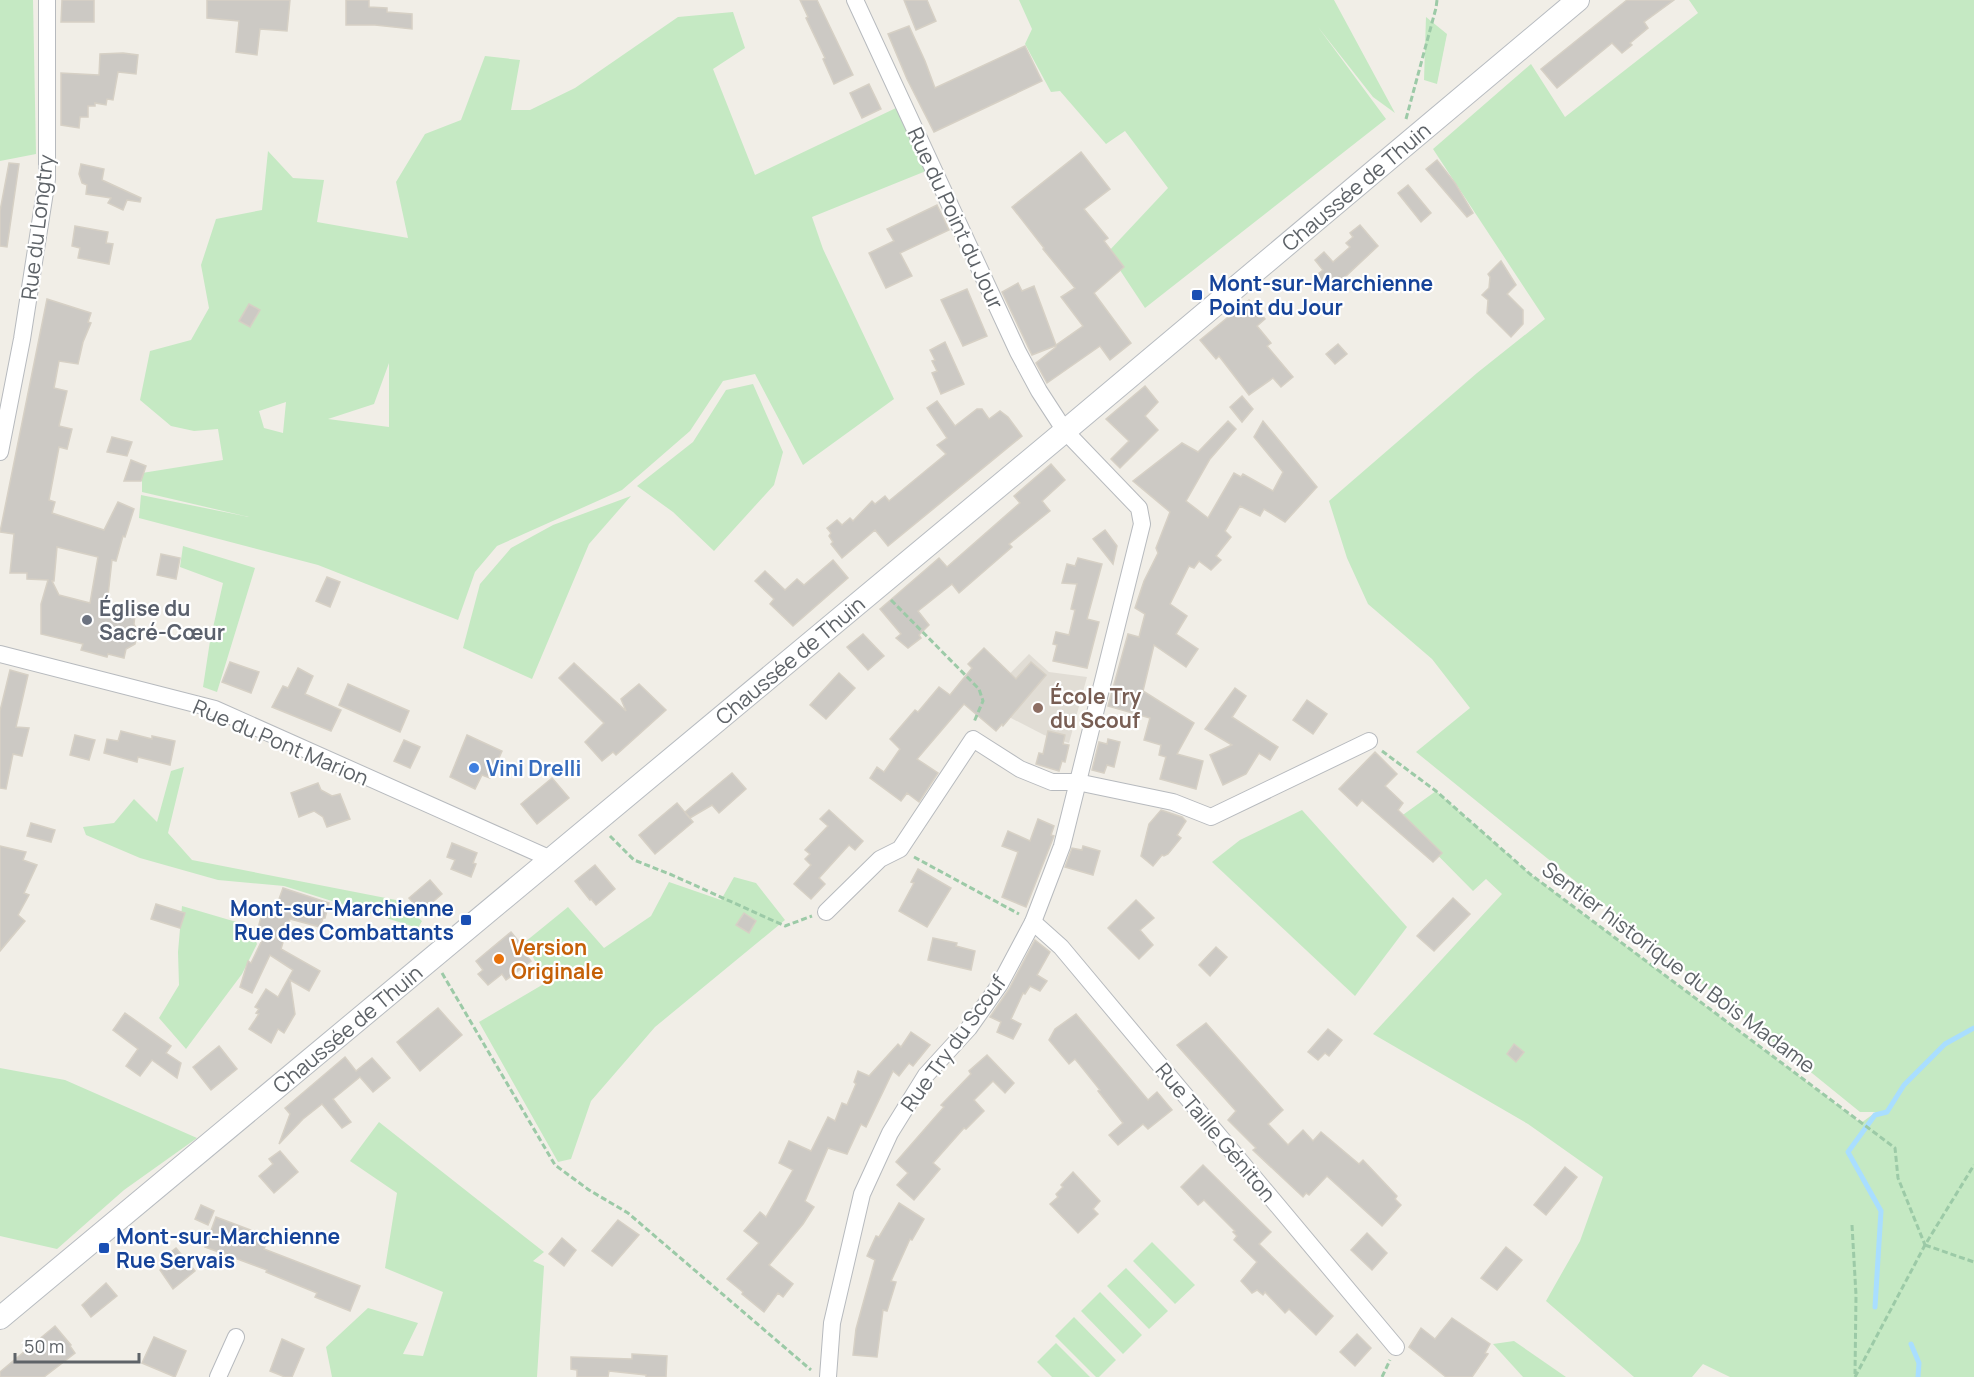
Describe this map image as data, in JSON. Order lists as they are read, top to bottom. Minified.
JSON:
{"streets":{"main road":["Chaussée de Thuin"],"street":["Rue du Point du Jour","Rue du Longtry","Rue du Pont Marion","Rue Try du Scouf","Rue Taille Géniton"],"path":["Sentier historique du Bois Madame"]},"crossings":[["Chaussée de Thuin","Rue du Point du Jour"],["Chaussée de Thuin","Rue du Pont Marion"],["Chaussée de Thuin","Rue Try du Scouf"],["Rue du Point du Jour","Rue Try du Scouf"],["Rue Try du Scouf","Rue Taille Géniton"]],"places":{"transit":["Mont-sur-Marchienne Point du Jour","Mont-sur-Marchienne Rue des Combattants","Mont-sur-Marchienne Rue Servais"],"other":["Église du Sacré-Cœur","École Try du Scouf","Vini Drelli","Version Originale"]},"scale_bar":"50 m"}
